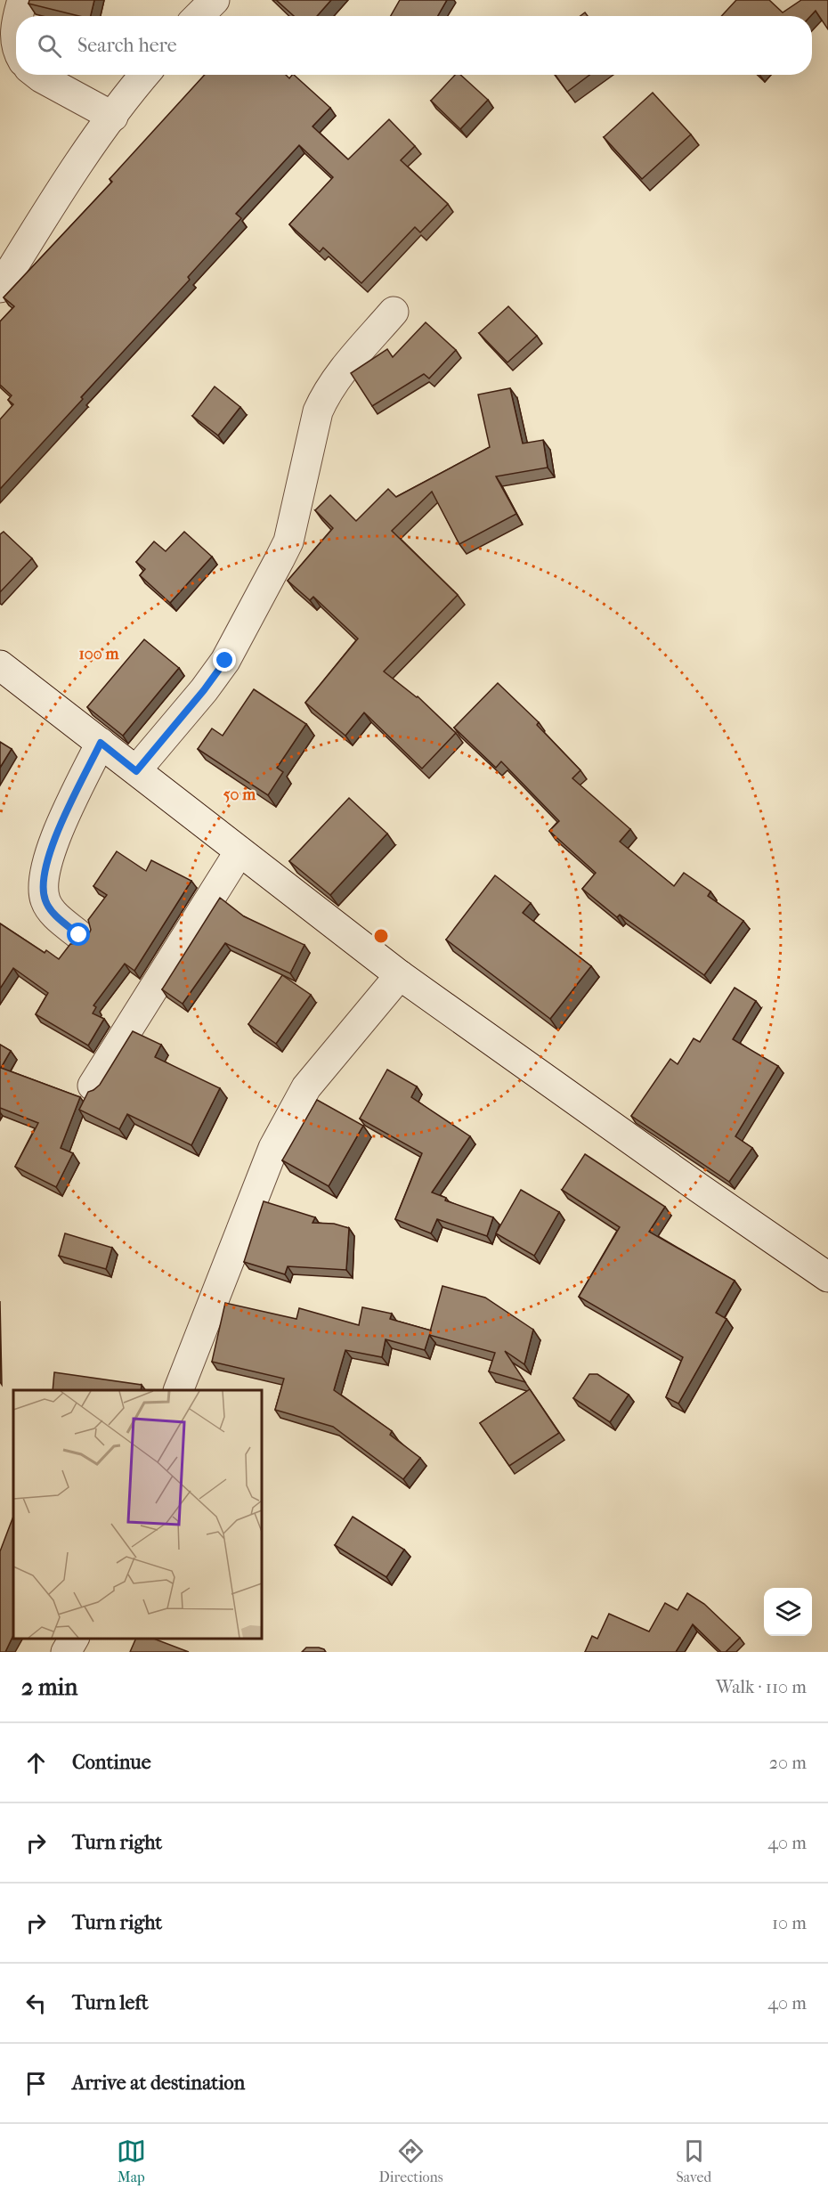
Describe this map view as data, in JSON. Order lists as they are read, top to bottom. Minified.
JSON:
{"page":{"search":"Search here","heading":["2 min","Walk · 110 m"],"list":[["Continue","20 m"],["Turn right","40 m"],["Turn right","10 m"],["Turn left","40 m"],"Arrive at destination"],"nav":["Map","Directions","Saved"]},"rings":["100 m","50 m"]}
